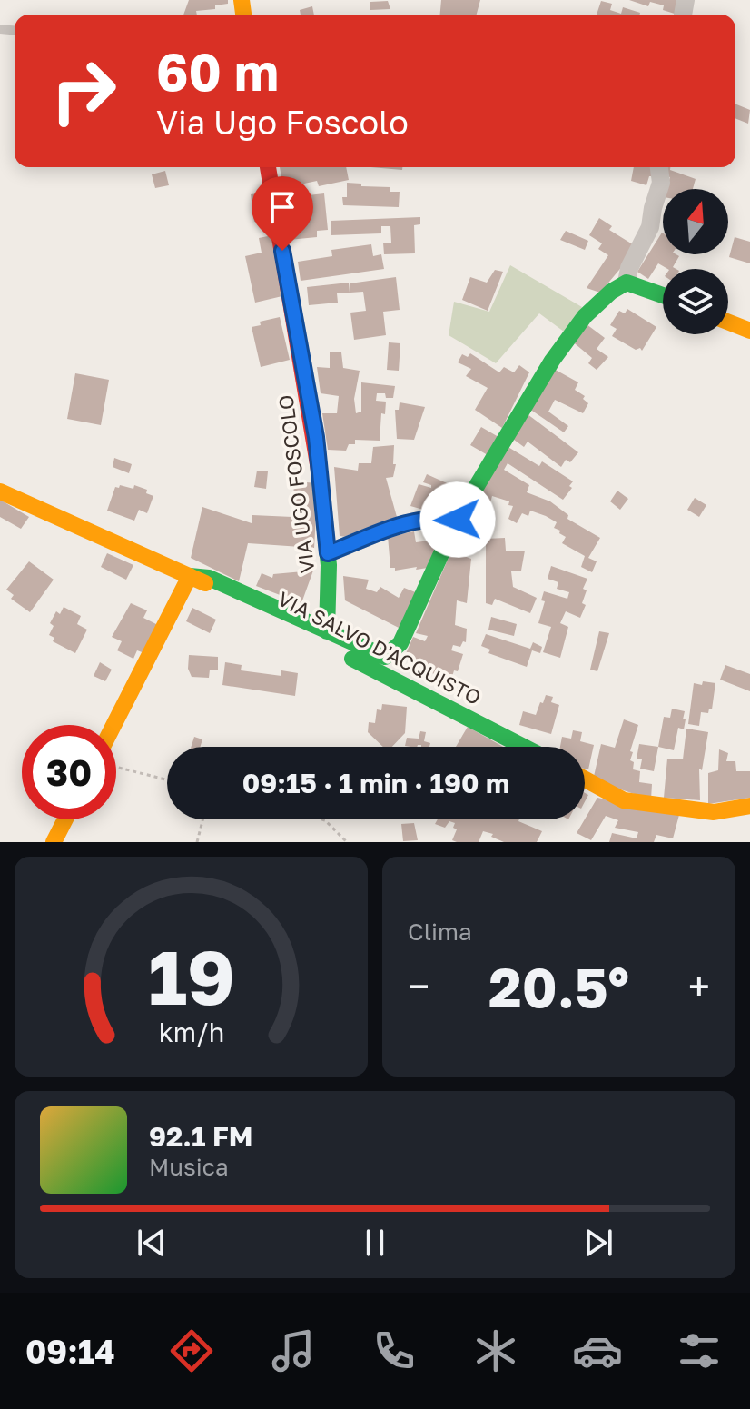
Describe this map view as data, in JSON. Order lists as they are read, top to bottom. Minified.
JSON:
{"streets":{"street":["VIA UGO FOSCOLO","VIA SALVO D'ACQUISTO"]},"north":"top","page":{"turn":["60 m","Via Ugo Foscolo"],"limit":"30","trip":"09:15 · 1 min · 190 m","tile":"Clima","heat":["−","20.5°","+"],"song":["92.1 FM","Musica"],"tabs":"09:14","gauge":["19","km/h"]}}
